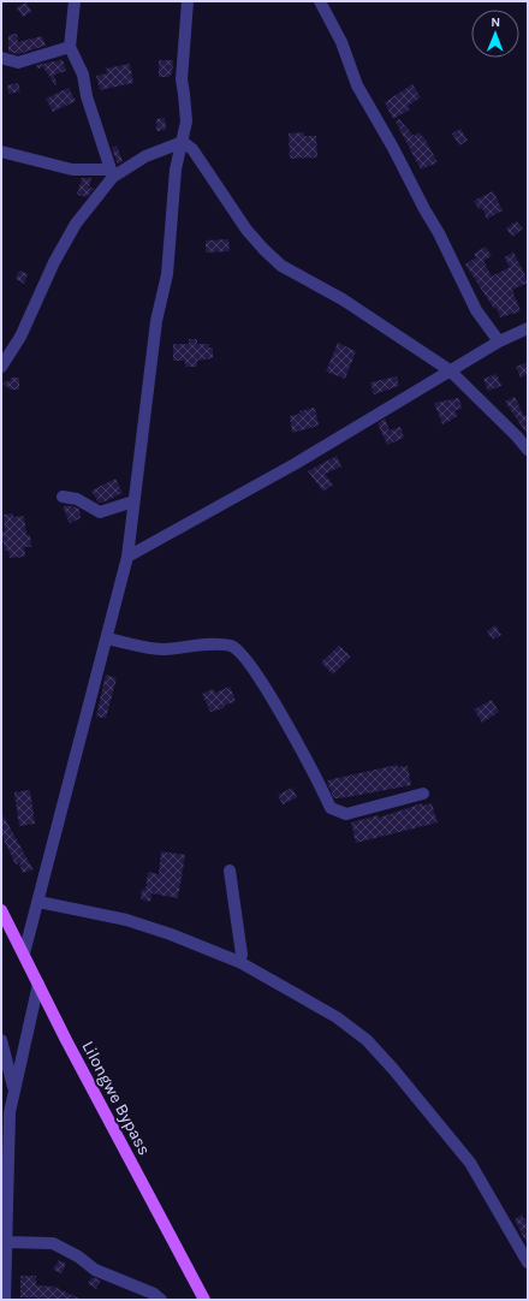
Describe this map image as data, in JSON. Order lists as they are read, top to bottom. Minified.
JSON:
{"streets":{"main road":["Lilongwe Bypass"]},"north":"top"}
